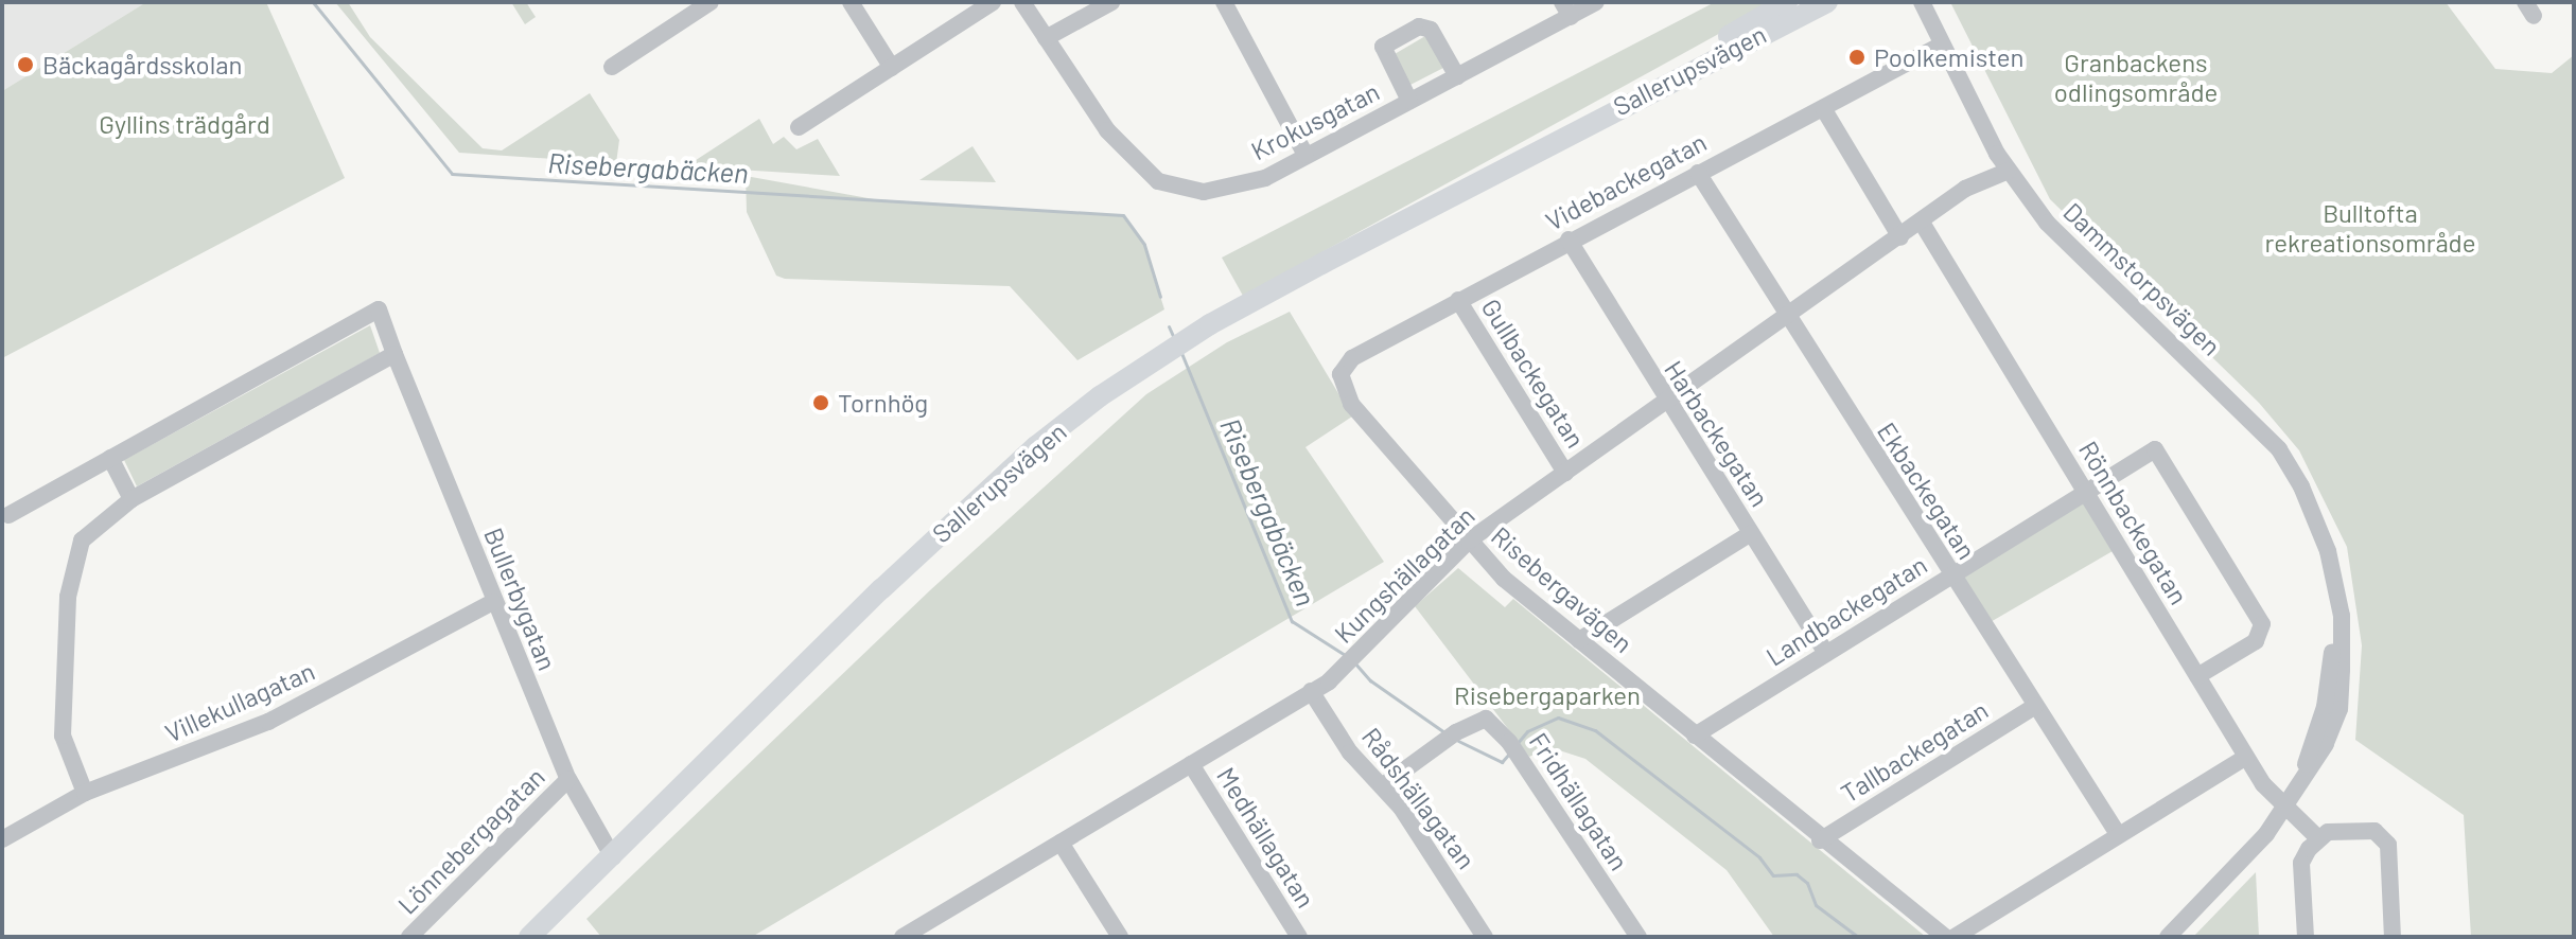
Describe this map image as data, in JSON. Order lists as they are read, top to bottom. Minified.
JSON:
{"streets":{"main road":["Sallerupsvägen"],"street":["Krokusgatan","Videbackegatan","Dammstorpsvägen","Gullbackegatan","Harbackegatan","Ekbackegatan","Rönnbackegatan","Kungshällagatan","Risebergavägen","Bullerbygatan","Landbackegatan","Villekullagatan","Tallbackegatan","Rådshällagatan","Fridhällagatan","Medhällagatan","Lönnebergagatan"]},"crossings":[["Sallerupsvägen","Bullerbygatan"],["Videbackegatan","Dammstorpsvägen"],["Videbackegatan","Gullbackegatan"],["Videbackegatan","Harbackegatan"],["Videbackegatan","Ekbackegatan"],["Videbackegatan","Risebergavägen"],["Dammstorpsvägen","Rönnbackegatan"],["Dammstorpsvägen","Kungshällagatan"],["Gullbackegatan","Kungshällagatan"],["Harbackegatan","Kungshällagatan"],["Harbackegatan","Landbackegatan"],["Ekbackegatan","Kungshällagatan"],["Ekbackegatan","Landbackegatan"],["Ekbackegatan","Tallbackegatan"],["Rönnbackegatan","Kungshällagatan"],["Rönnbackegatan","Landbackegatan"],["Kungshällagatan","Risebergavägen"],["Kungshällagatan","Rådshällagatan"],["Kungshällagatan","Medhällagatan"],["Risebergavägen","Landbackegatan"],["Risebergavägen","Tallbackegatan"],["Bullerbygatan","Villekullagatan"],["Bullerbygatan","Lönnebergagatan"],["Rådshällagatan","Fridhällagatan"]],"water":["Risebergabäcken"],"parks":["Granbackens odlingsområde","Gyllins trädgård","Bulltofta rekreationsområde","Risebergaparken"],"places":["Poolkemisten","Bäckagårdsskolan","Tornhög"]}
